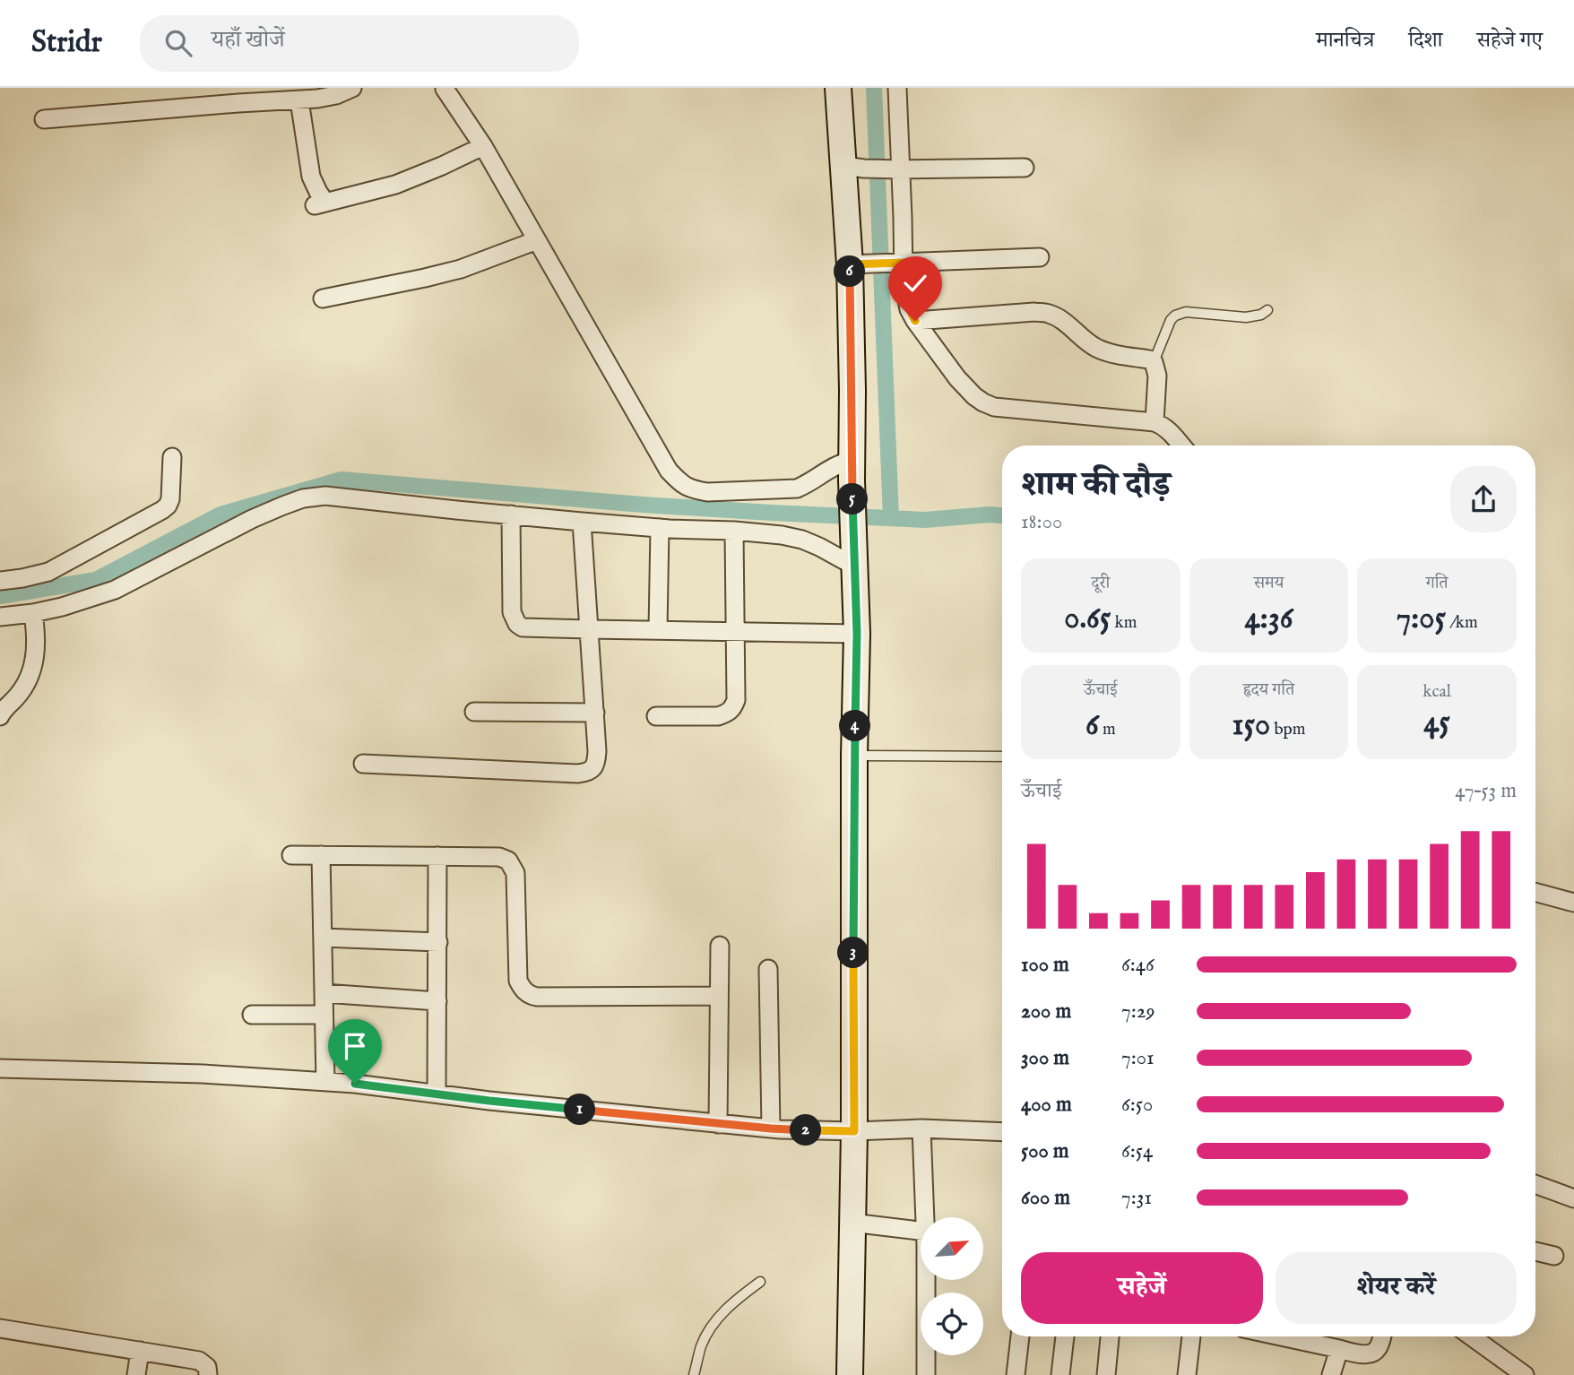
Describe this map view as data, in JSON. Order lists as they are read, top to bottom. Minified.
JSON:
{"north":"top right","page":{"header":"Stridr","search":"यहाँ खोजें","nav":["मानचित्र","दिशा","सहेजे गए"],"pins":["6","5","4","3","1","2"],"heading":["शाम की दौड़","18:00"],"stats":[["दूरी","0.65 km"],["समय","4:36"],["गति","7:05 /km"],["ऊँचाई","6 m"],["हृदय गति","150 bpm"],["kcal","45"]],"chart":["ऊँचाई","47–53 m"],"list":[{"name":"100 m","note":"6:46"},{"name":"200 m","note":"7:29"},{"name":"300 m","note":"7:01"},{"name":"400 m","note":"6:50"},{"name":"500 m","note":"6:54"},{"name":"600 m","note":"7:31"}],"buttons":["सहेजें","शेयर करें"]}}
